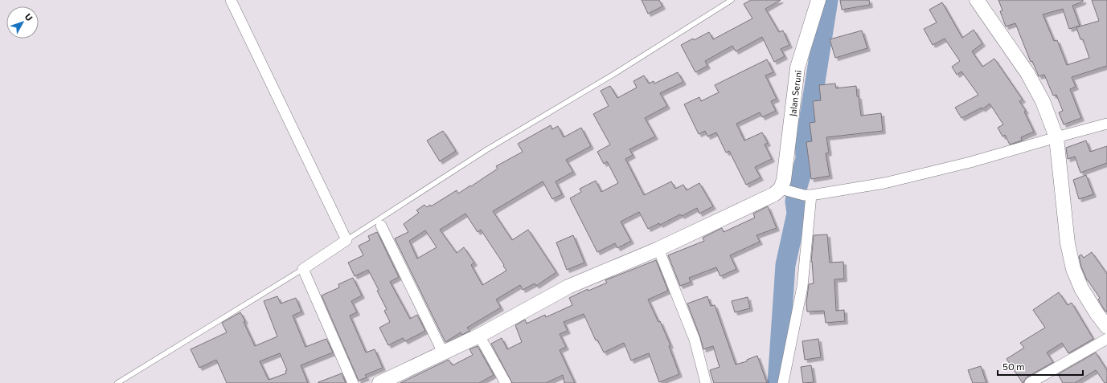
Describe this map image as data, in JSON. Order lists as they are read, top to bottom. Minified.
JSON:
{"streets":{"street":["Jalan Seruni"]},"scale_bar":"50 m","north":"top right"}
